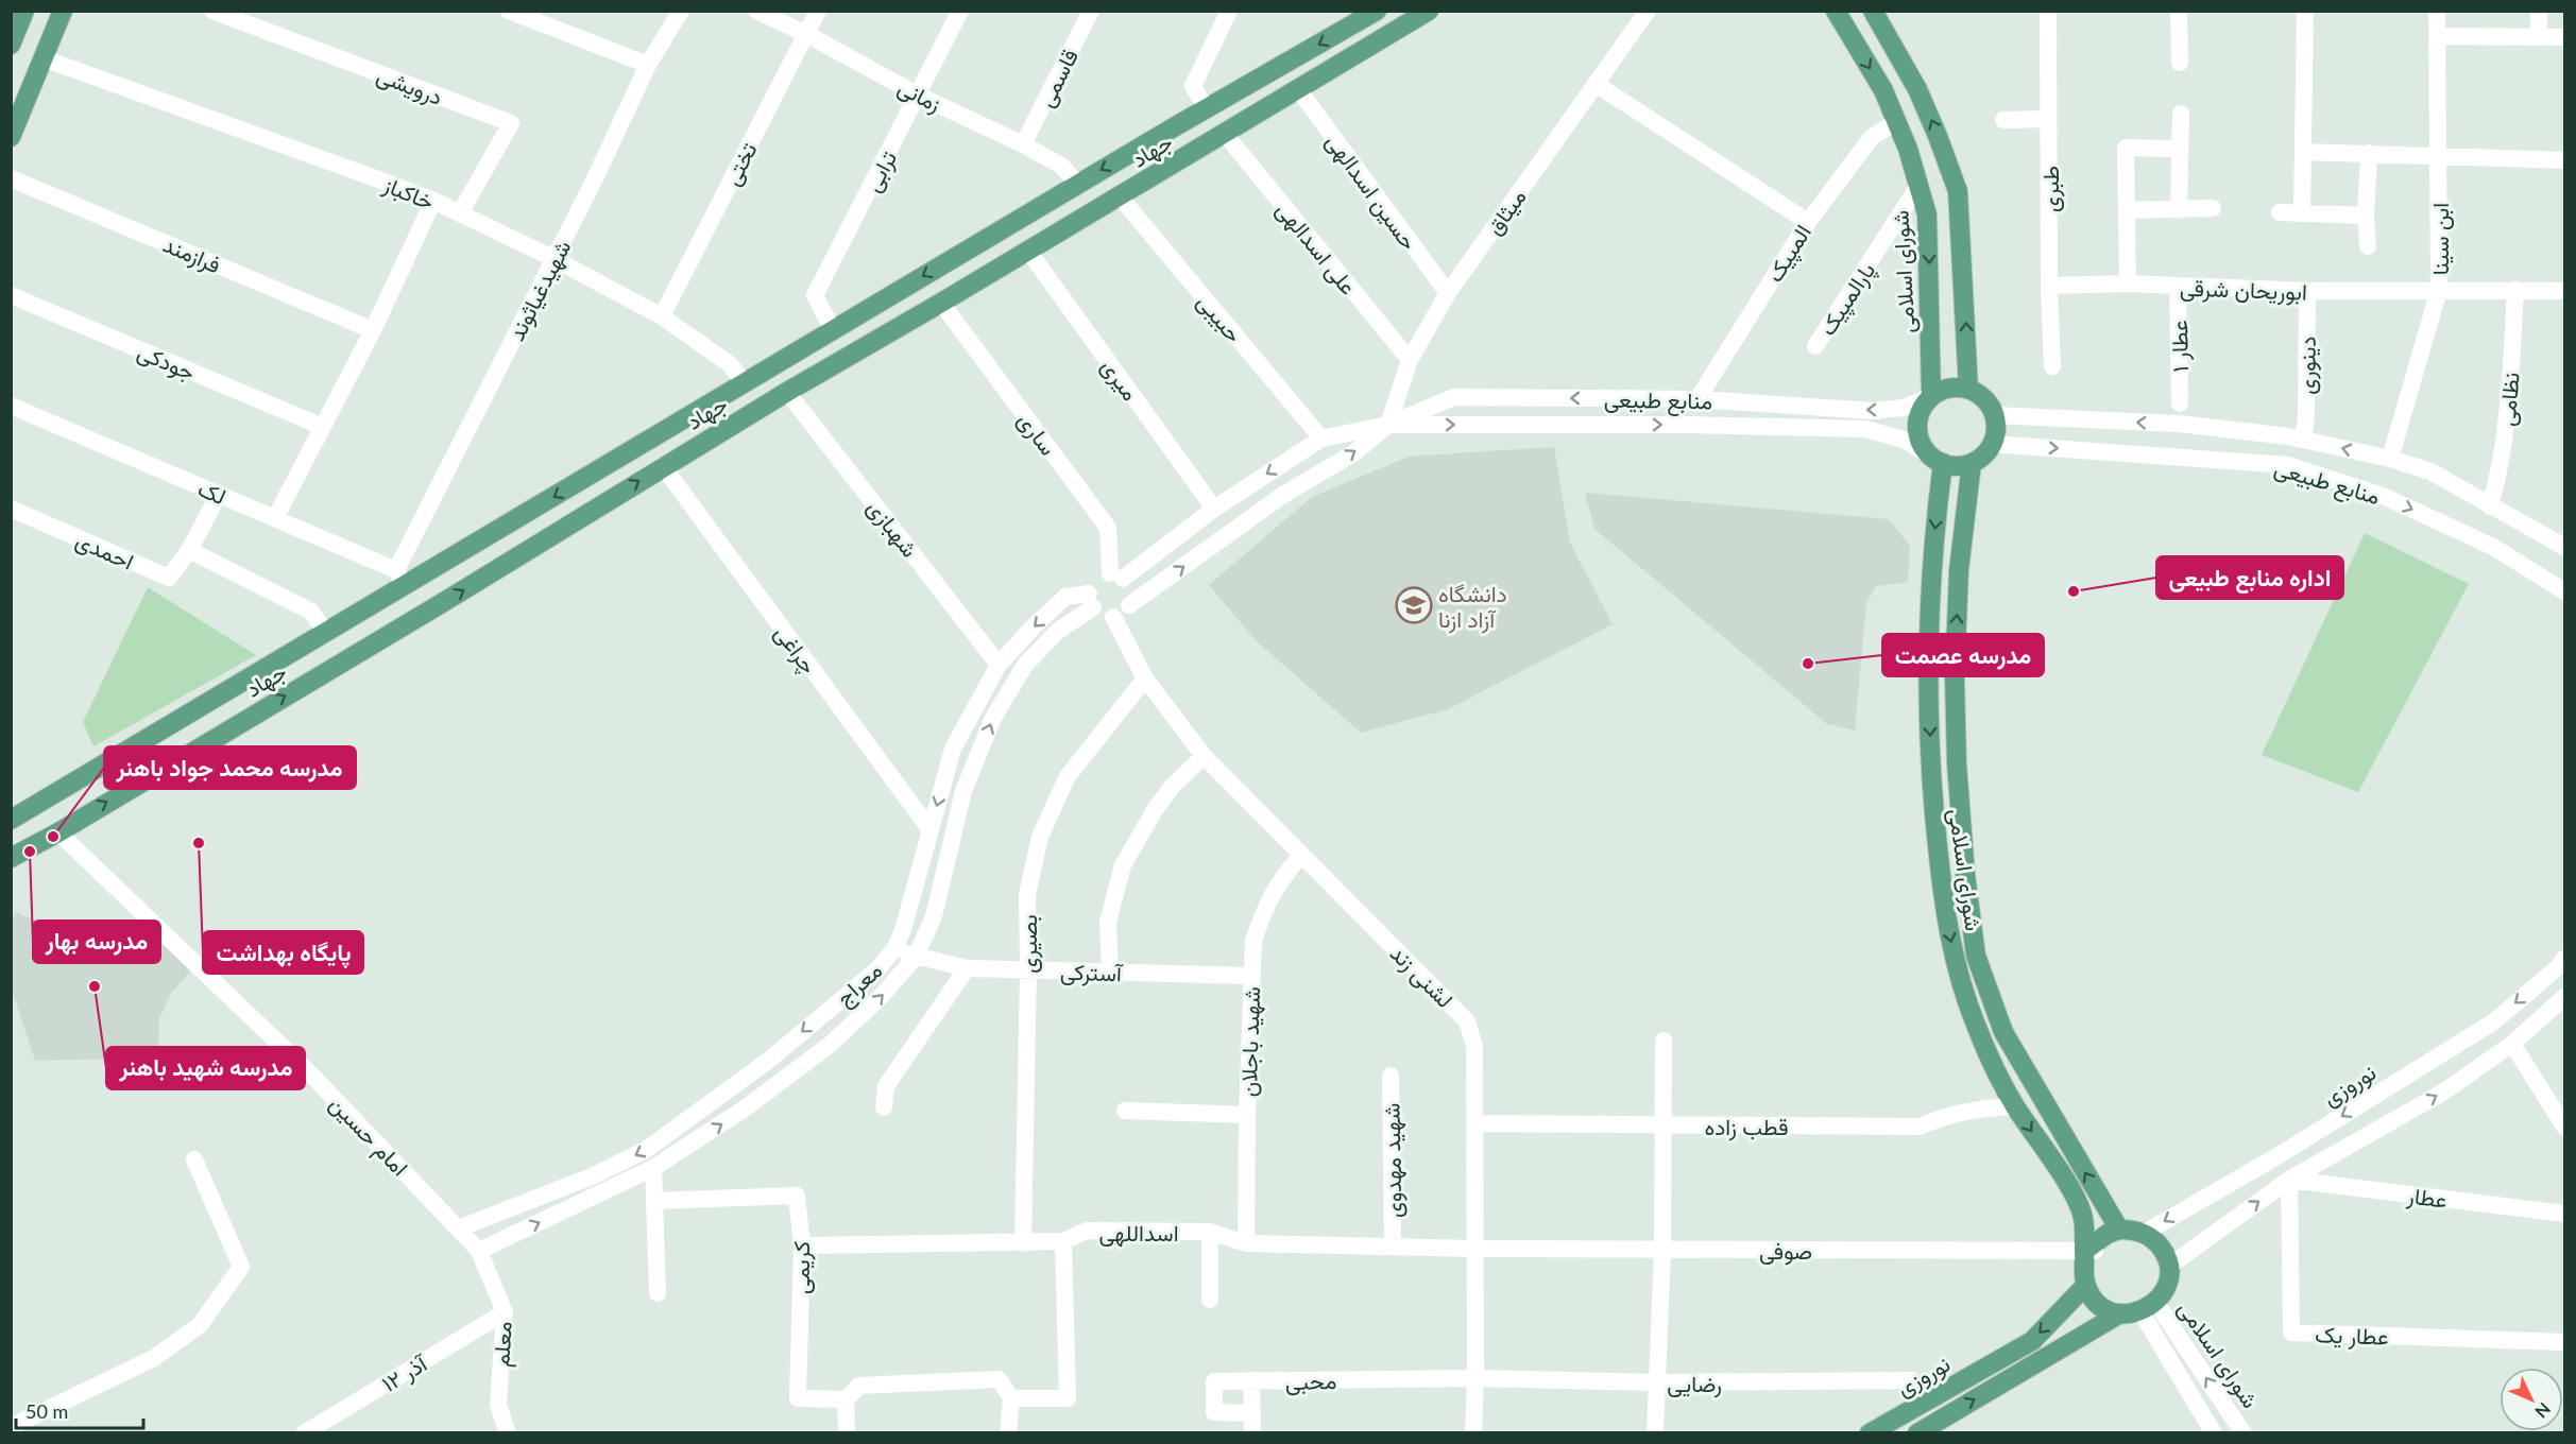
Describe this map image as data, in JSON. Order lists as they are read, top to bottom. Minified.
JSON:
{"streets":{"main road":["جهاد","شورای اسلامی","نوروزی"],"street":["قاسمی","درویشی","زمانی","تختی","ترابی","طبری","حسین اسدالهی","خاکباز","میثاق","ابن سینا","علی اسدالهی","المپیک","فرازمند","ابوریحان شرقی","شهید‌غیاثوند","پارالمپیک","حبیبی","عطار ۱","جودکی","دینوری","میری","منابع طبیعی","نظامی","ساری","لک","شهبازی","احمدی","چراغی","بصیری","آسترکی","لشنی زند","معراج","شهید باجلان","قطب زاده","امام حسین","شهید مهدوی","عطار","اسداللهی","صوفی","کریمی","عطار یک","معلم","۱۲ آذر","محبی","رضایی"]},"crossings":[["قاسمی","زمانی"],["درویشی","خاکباز"],["زمانی","جهاد"],["زمانی","تختی"],["زمانی","ترابی"],["جهاد","ترابی"],["جهاد","حسین اسدالهی"],["جهاد","خاکباز"],["جهاد","علی اسدالهی"],["جهاد","شهید‌غیاثوند"],["جهاد","حبیبی"],["جهاد","میری"],["جهاد","ساری"],["جهاد","لک"],["جهاد","شهبازی"],["جهاد","چراغی"],["جهاد","امام حسین"],["تختی","خاکباز"],["طبری","ابوریحان شرقی"],["حسین اسدالهی","میثاق"],["خاکباز","شهید‌غیاثوند"],["میثاق","علی اسدالهی"],["میثاق","منابع طبیعی"],["ابن سینا","ابوریحان شرقی"],["ابن سینا","منابع طبیعی"],["المپیک","شورای اسلامی"],["المپیک","منابع طبیعی"],["شورای اسلامی","پارالمپیک"],["شورای اسلامی","منابع طبیعی"],["شورای اسلامی","نوروزی"],["شورای اسلامی","قطب زاده"],["شورای اسلامی","صوفی"],["ابوریحان شرقی","عطار ۱"],["ابوریحان شرقی","دینوری"],["ابوریحان شرقی","نظامی"],["شهید‌غیاثوند","لک"],["حبیبی","منابع طبیعی"],["دینوری","منابع طبیعی"],["میری","منابع طبیعی"],["منابع طبیعی","نظامی"],["منابع طبیعی","ساری"],["منابع طبیعی","لشنی زند"],["منابع طبیعی","معراج"],["ساری","لشنی زند"],["ساری","معراج"],["لک","احمدی"],["شهبازی","معراج"],["چراغی","معراج"],["بصیری","آسترکی"],["بصیری","لشنی زند"],["بصیری","اسداللهی"],["آسترکی","معراج"],["آسترکی","شهید باجلان"],["لشنی زند","معراج"],["لشنی زند","شهید باجلان"],["لشنی زند","قطب زاده"],["لشنی زند","اسداللهی"],["لشنی زند","صوفی"],["لشنی زند","محبی"],["لشنی زند","رضایی"],["معراج","امام حسین"],["معراج","معلم"],["شهید باجلان","اسداللهی"],["نوروزی","صوفی"],["امام حسین","معلم"],["شهید مهدوی","اسداللهی"],["عطار","عطار یک"],["اسداللهی","صوفی"],["اسداللهی","کریمی"],["معلم","۱۲ آذر"],["محبی","رضایی"]],"places":{"other":["اداره منابع طبیعی","مدرسه عصمت","مدرسه محمد جواد باهنر","پایگاه بهداشت","مدرسه بهار","مدرسه شهید باهنر"],"school or university":["دانشگاه آزاد ازنا"]},"scale_bar":"50 m","north":"bottom right"}
